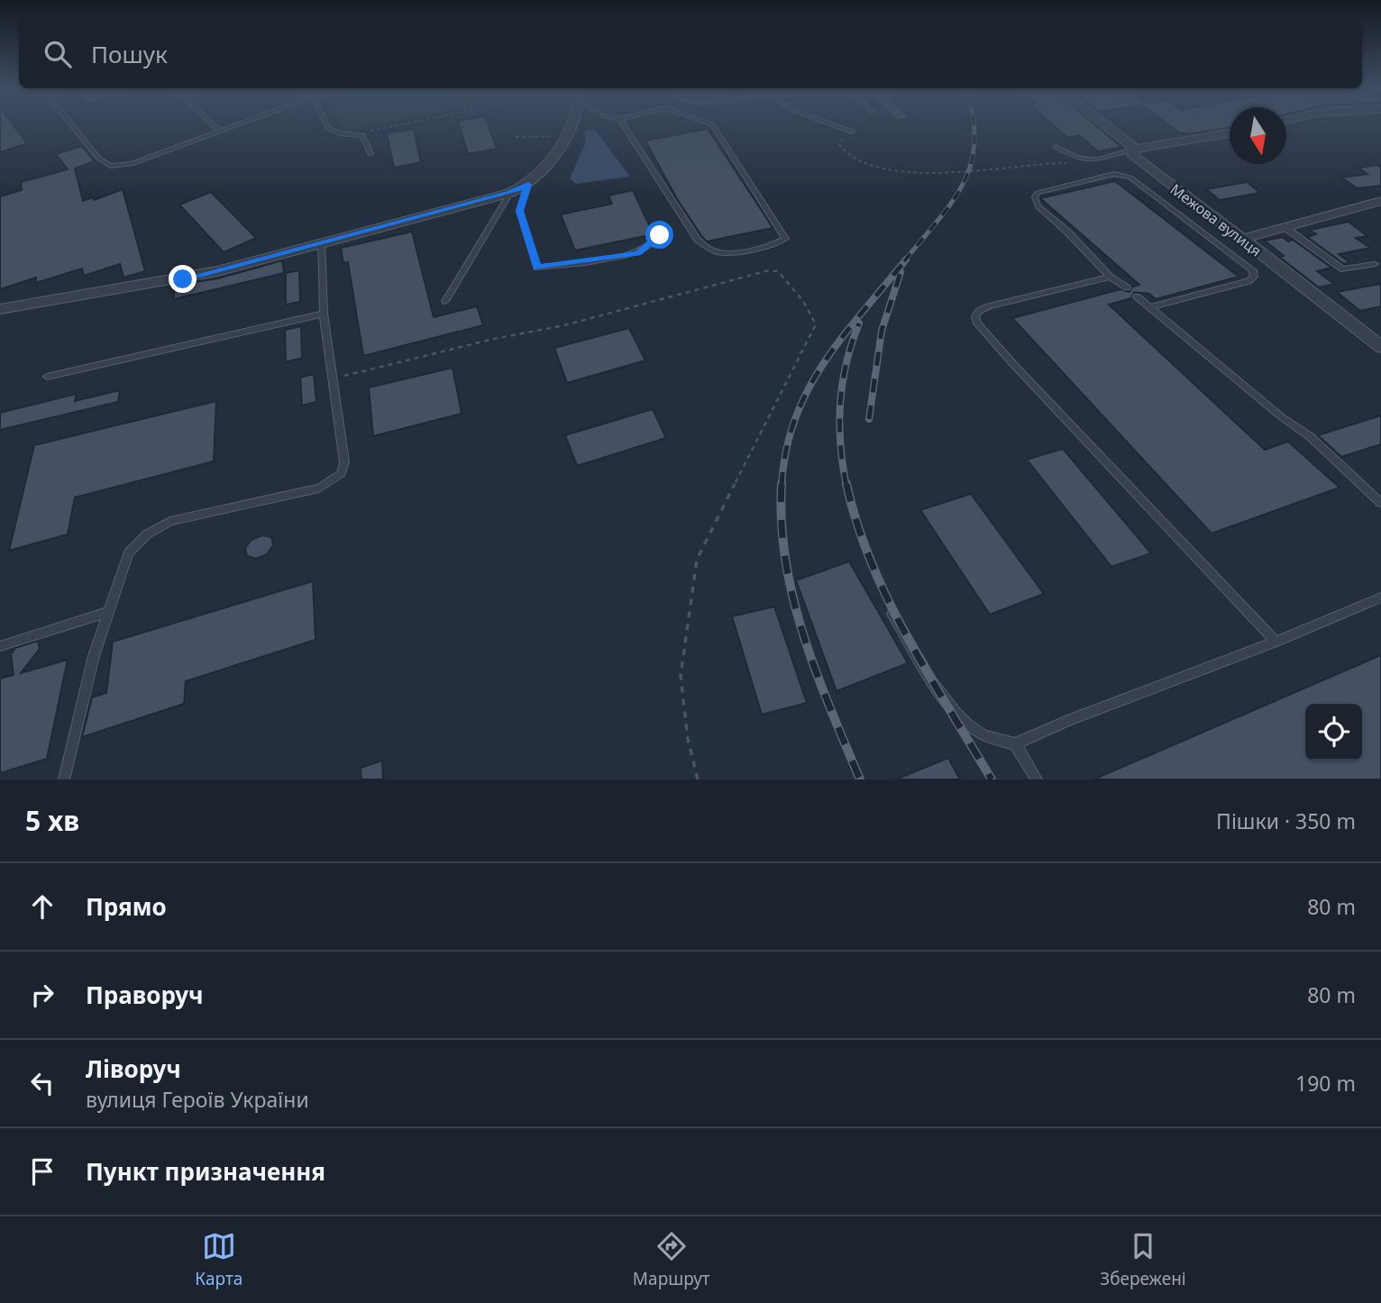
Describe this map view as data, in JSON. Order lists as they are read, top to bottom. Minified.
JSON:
{"streets":{"street":["Межова вулиця"]},"north":"bottom","page":{"search":"Пошук","heading":["5 хв","Пішки · 350 m"],"list":[["Прямо","80 m"],["Праворуч","80 m"],["Ліворуч","вулиця Героїв України","190 m"],"Пункт призначення"],"nav":["Карта","Маршрут","Збережені"]}}
